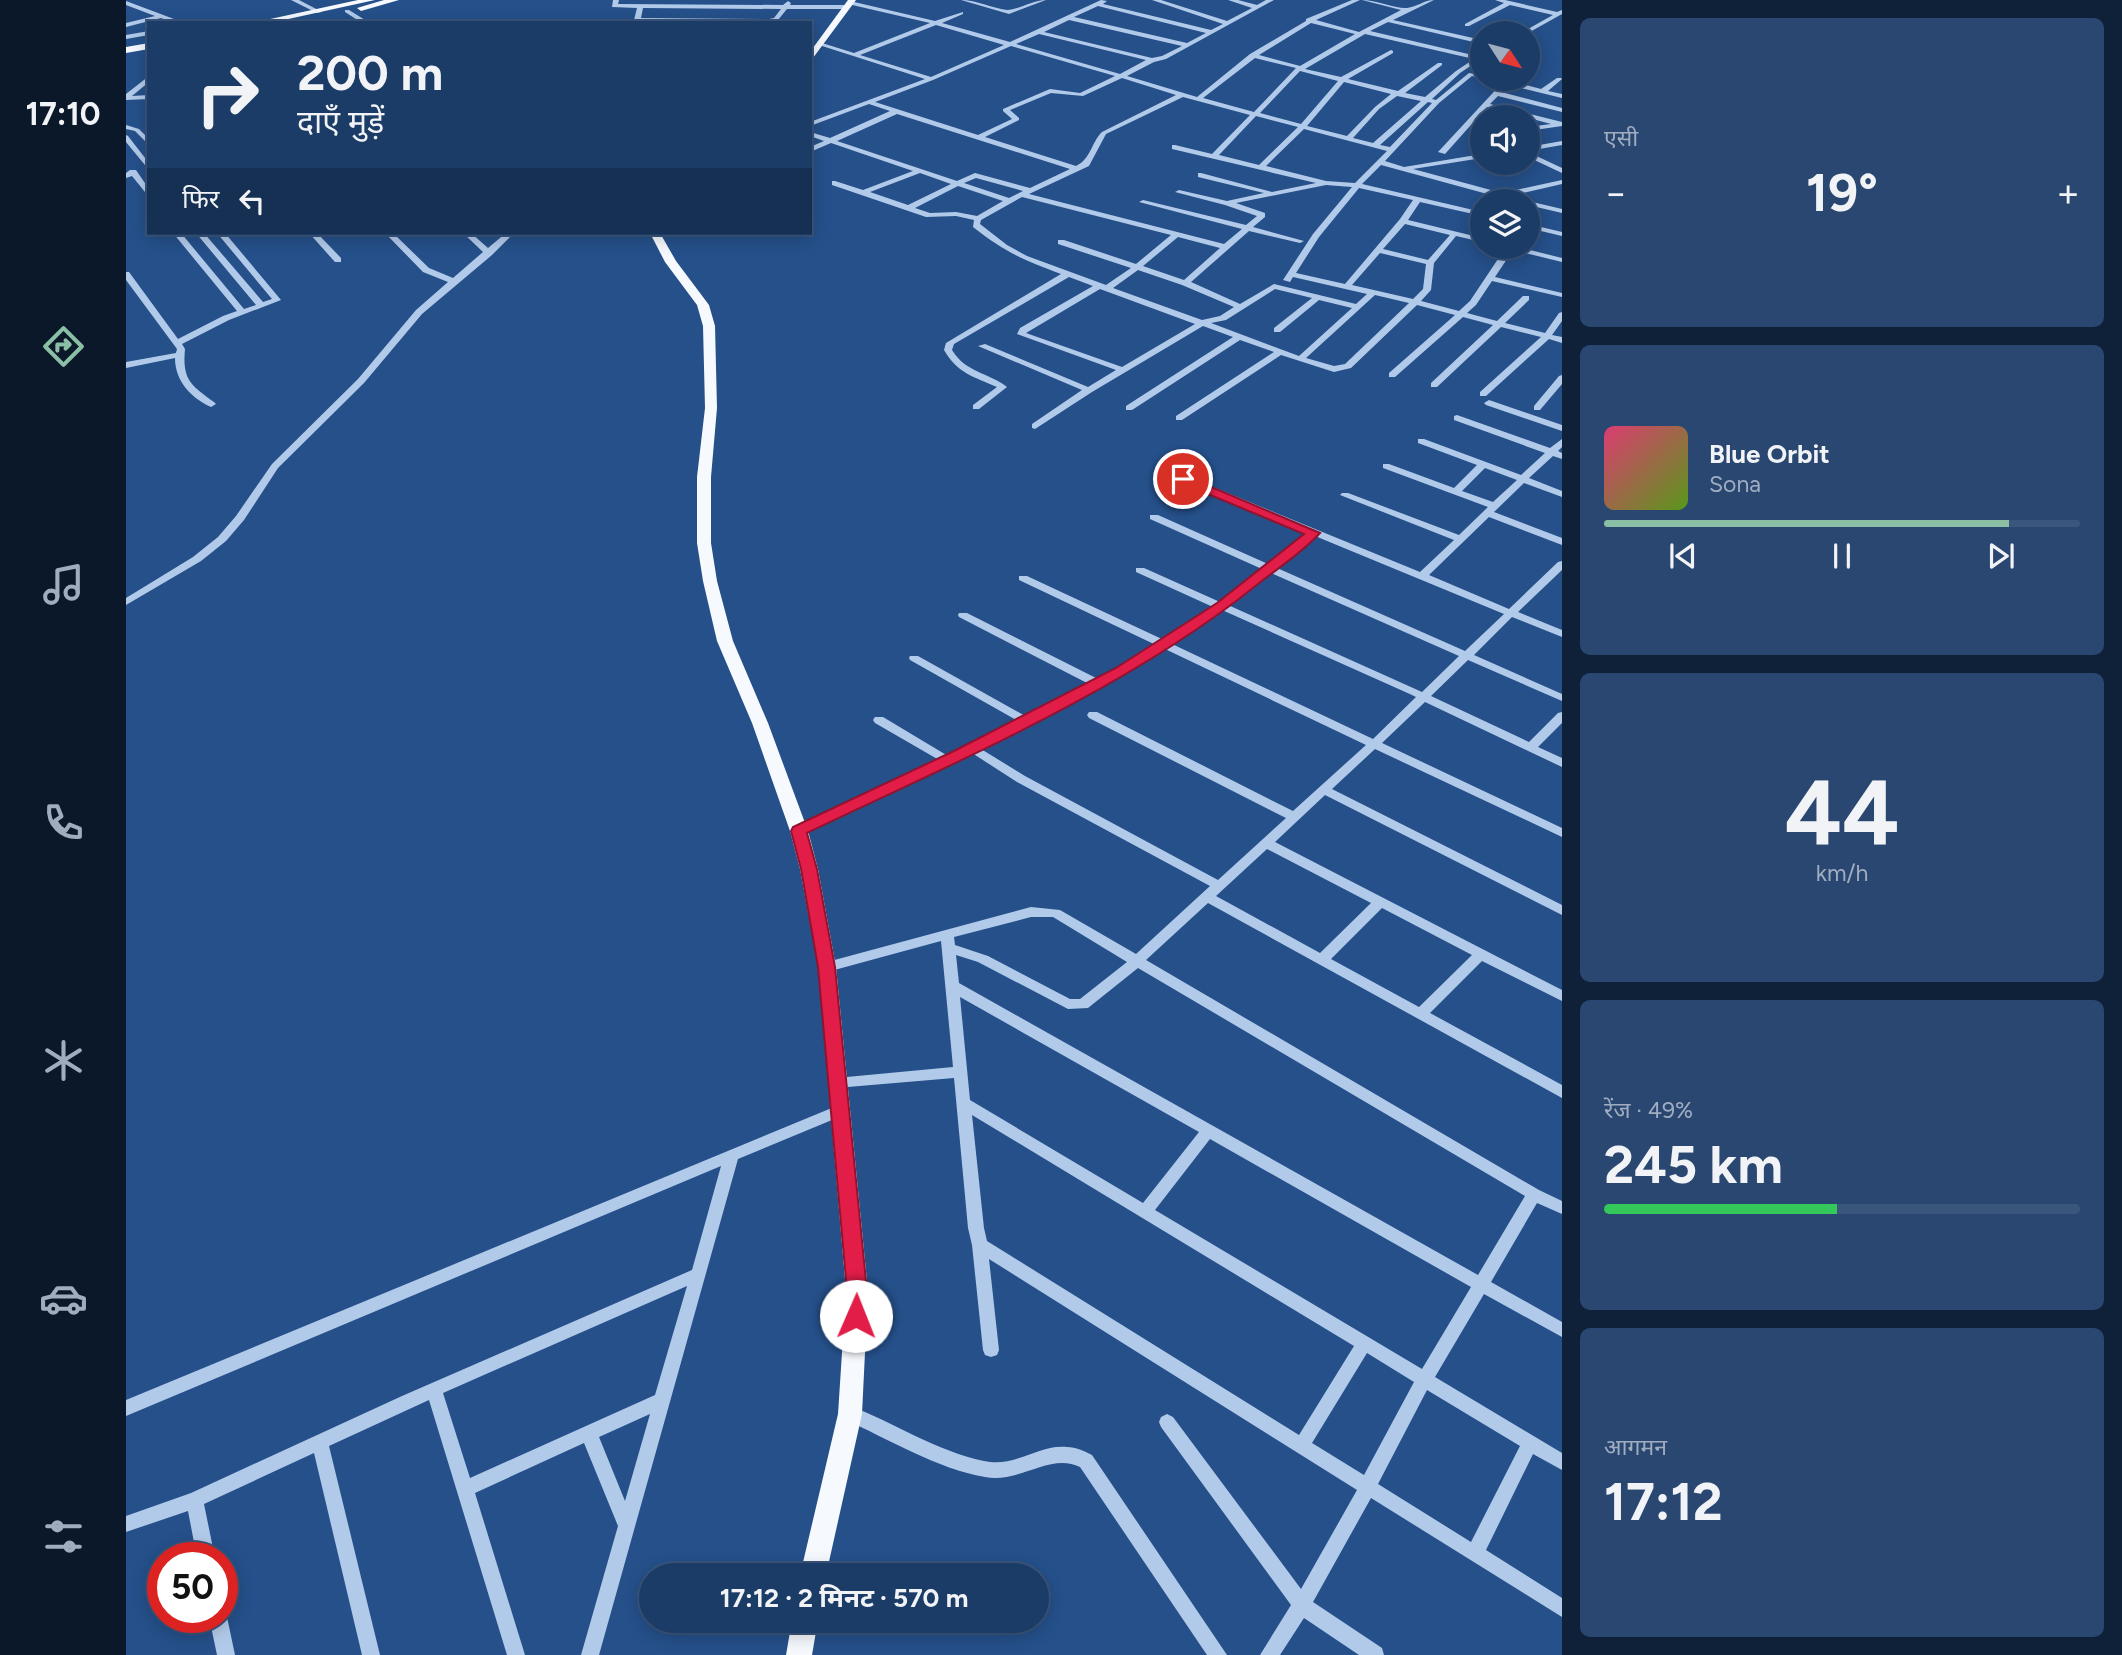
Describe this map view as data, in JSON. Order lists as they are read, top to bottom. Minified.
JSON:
{"north":"bottom right","page":{"tabs":"17:10","tile":["एसी",["44","km/h"],["रेंज · 49%","245 km"],["आगमन","17:12"]],"turn":["200 m","दाएँ मुड़ें"],"heat":["−","19°","+"],"then":"फिर","song":["Blue Orbit","Sona"],"limit":"50","trip":"17:12 · 2 मिनट · 570 m"}}
